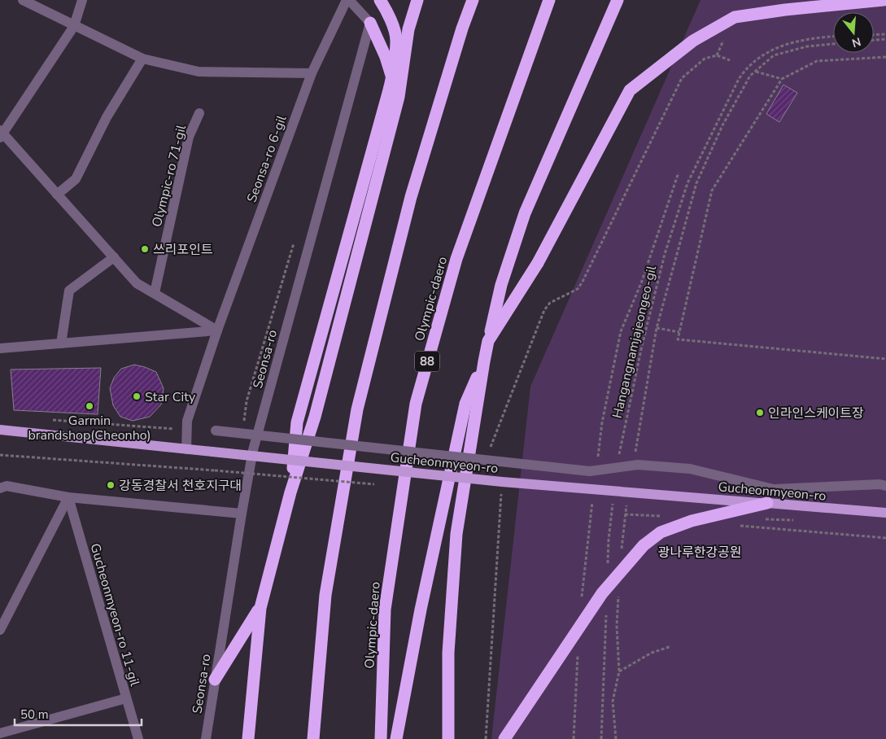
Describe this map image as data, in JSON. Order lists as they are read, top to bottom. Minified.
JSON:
{"streets":{"highway":["Olympic-daero","88"],"main road":["Gucheonmyeon-ro"],"street":["Seonsa-ro 6-gil","Olympic-ro 71-gil","Seonsa-ro","Gucheonmyeon-ro 11-gil"],"path":["Hangangnamjajeongeo-gil"]},"crossings":[["Seonsa-ro 6-gil","Gucheonmyeon-ro"]],"parks":["광나루한강공원"],"places":["쓰리포인트","Star City","Garmin brandshop(Cheonho)","인라인스케이트장","강동경찰서 천호지구대"],"scale_bar":"50 m","north":"bottom"}
